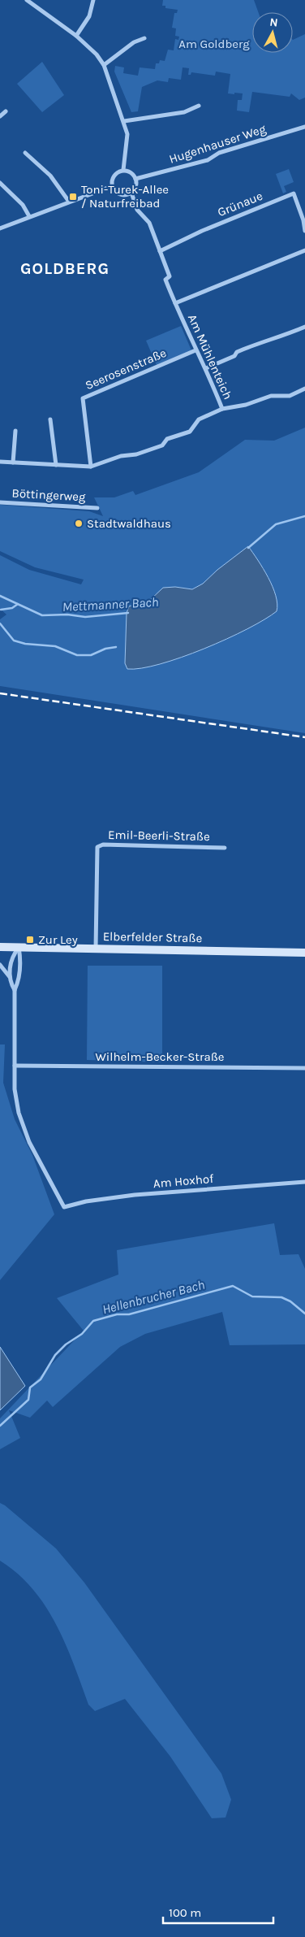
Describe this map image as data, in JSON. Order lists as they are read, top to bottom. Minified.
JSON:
{"streets":{"main road":["Elberfelder Straße"],"street":["Hugenhauser Weg","Grünaue","Am Mühlenteich","Seerosenstraße","Böttingerweg","Emil-Beerli-Straße","Wilhelm-Becker-Straße","Am Hoxhof"]},"crossings":[["Hugenhauser Weg","Am Mühlenteich"],["Grünaue","Am Mühlenteich"],["Am Mühlenteich","Seerosenstraße"],["Emil-Beerli-Straße","Elberfelder Straße"],["Wilhelm-Becker-Straße","Am Hoxhof"]],"districts":["GOLDBERG"],"water":["Mettmanner Bach","Hellenbrucher Bach"],"parks":["Am Goldberg"],"places":{"transit":["Toni-Turek-Allee / Naturfreibad","Zur Ley"],"other":["Stadtwaldhaus"]},"scale_bar":"100 m","north":"top"}
